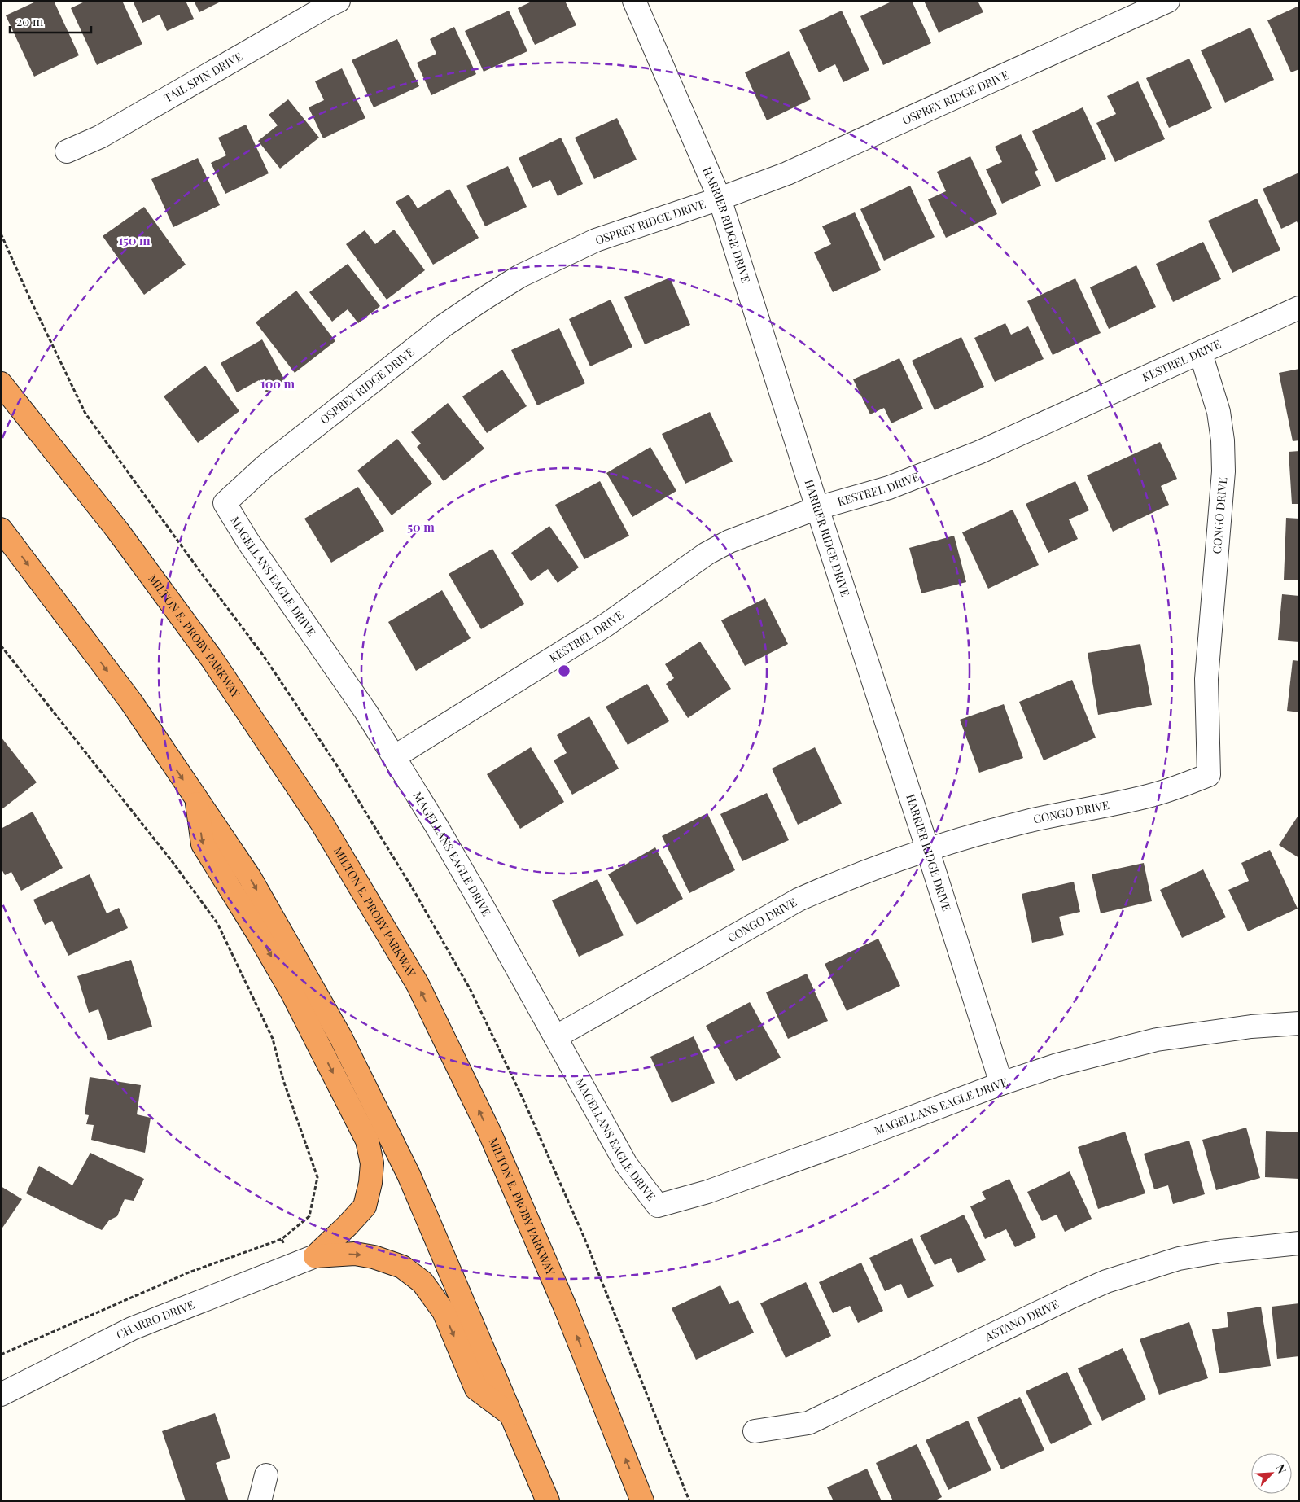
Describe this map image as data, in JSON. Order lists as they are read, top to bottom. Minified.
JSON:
{"streets":{"highway":["MILTON E. PROBY PARKWAY"],"street":["TAIL SPIN DRIVE","OSPREY RIDGE DRIVE","HARRIER RIDGE DRIVE","KESTREL DRIVE","CONGO DRIVE","MAGELLANS EAGLE DRIVE","CHARRO DRIVE","ASTANO DRIVE"]},"crossings":[["OSPREY RIDGE DRIVE","HARRIER RIDGE DRIVE"],["OSPREY RIDGE DRIVE","MAGELLANS EAGLE DRIVE"],["HARRIER RIDGE DRIVE","KESTREL DRIVE"],["HARRIER RIDGE DRIVE","CONGO DRIVE"],["HARRIER RIDGE DRIVE","MAGELLANS EAGLE DRIVE"],["KESTREL DRIVE","CONGO DRIVE"],["KESTREL DRIVE","MAGELLANS EAGLE DRIVE"],["CONGO DRIVE","MAGELLANS EAGLE DRIVE"]],"scale_bar":"20 m","north":"top right","rings":["150 m","100 m","50 m"]}
